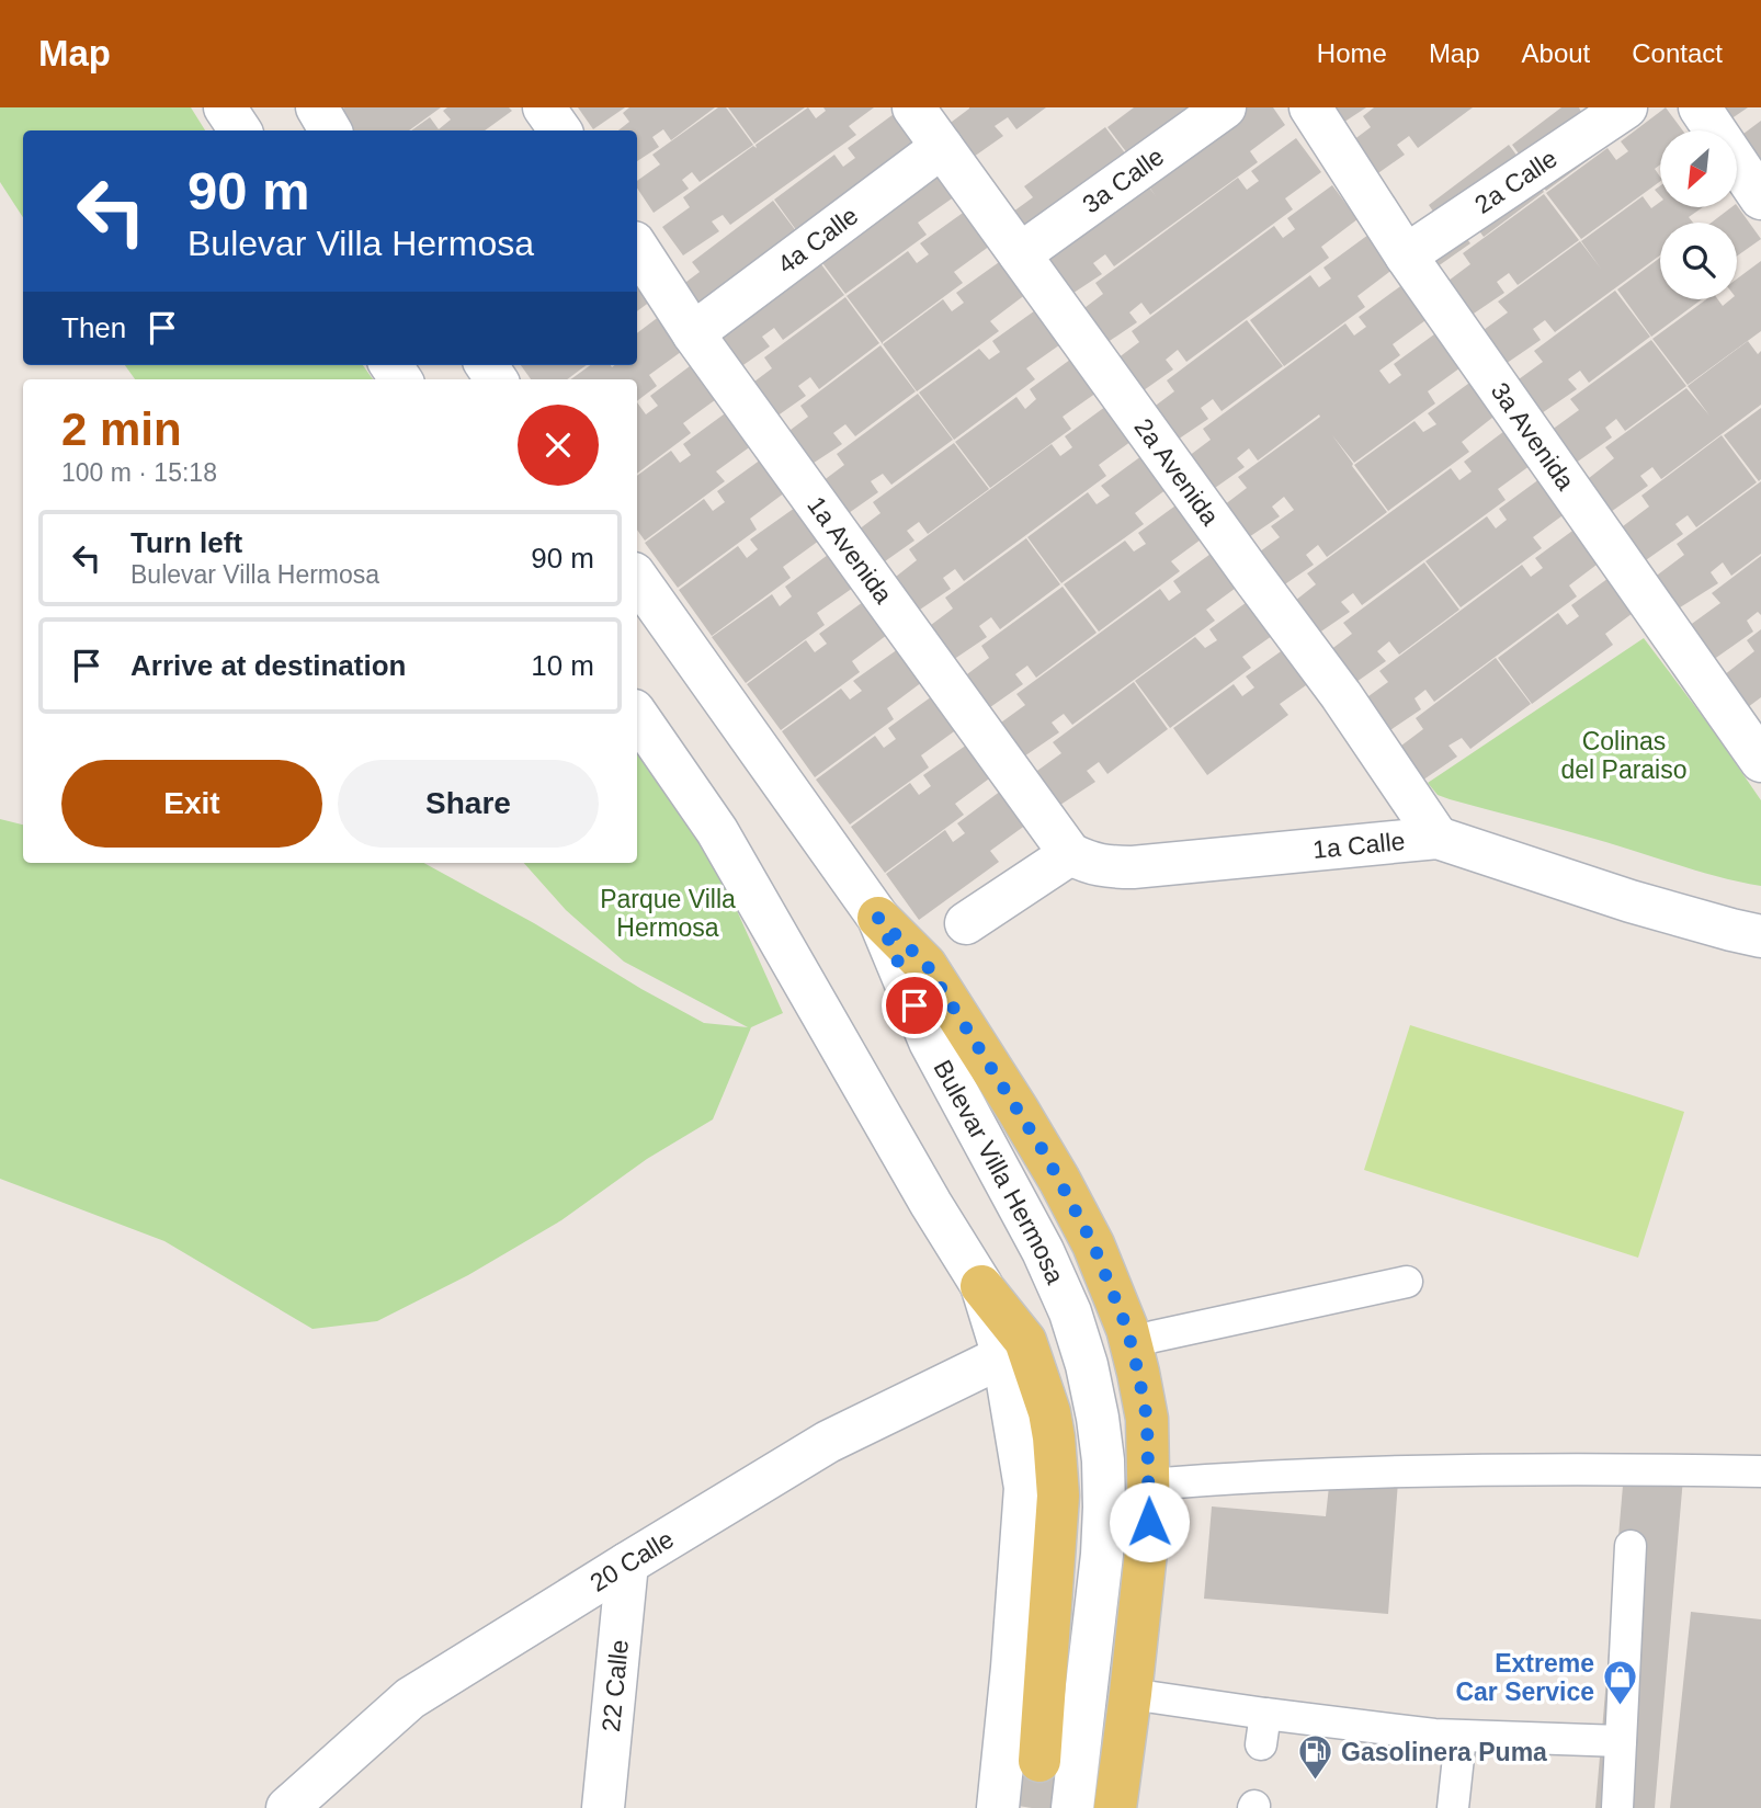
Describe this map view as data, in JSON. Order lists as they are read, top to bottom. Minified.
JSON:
{"streets":{"street":["3a Calle","2a Calle","4a Calle","3a Avenida","2a Avenida","1a Avenida","1a Calle","Bulevar Villa Hermosa","20 Calle","22 Calle"]},"crossings":[["3a Calle","2a Avenida"],["2a Calle","3a Avenida"],["4a Calle","2a Avenida"],["4a Calle","1a Avenida"],["2a Avenida","1a Calle"],["1a Avenida","1a Calle"],["20 Calle","22 Calle"]],"parks":["Colinas del Paraiso","Parque Villa Hermosa"],"places":{"shop":["Extreme Car Service"],"fuel station":["Gasolinera Puma"]},"north":"bottom left","page":{"header":"Map","nav":["Home","Map","About","Contact"],"turn":["90 m","Bulevar Villa Hermosa"],"then":"Then","heading":["2 min","100 m · 15:18"],"list":[{"name":"Turn left","note":"Bulevar Villa Hermosa","value":"90 m"},{"name":"Arrive at destination","value":"10 m"}],"buttons":["Exit","Share"]}}
